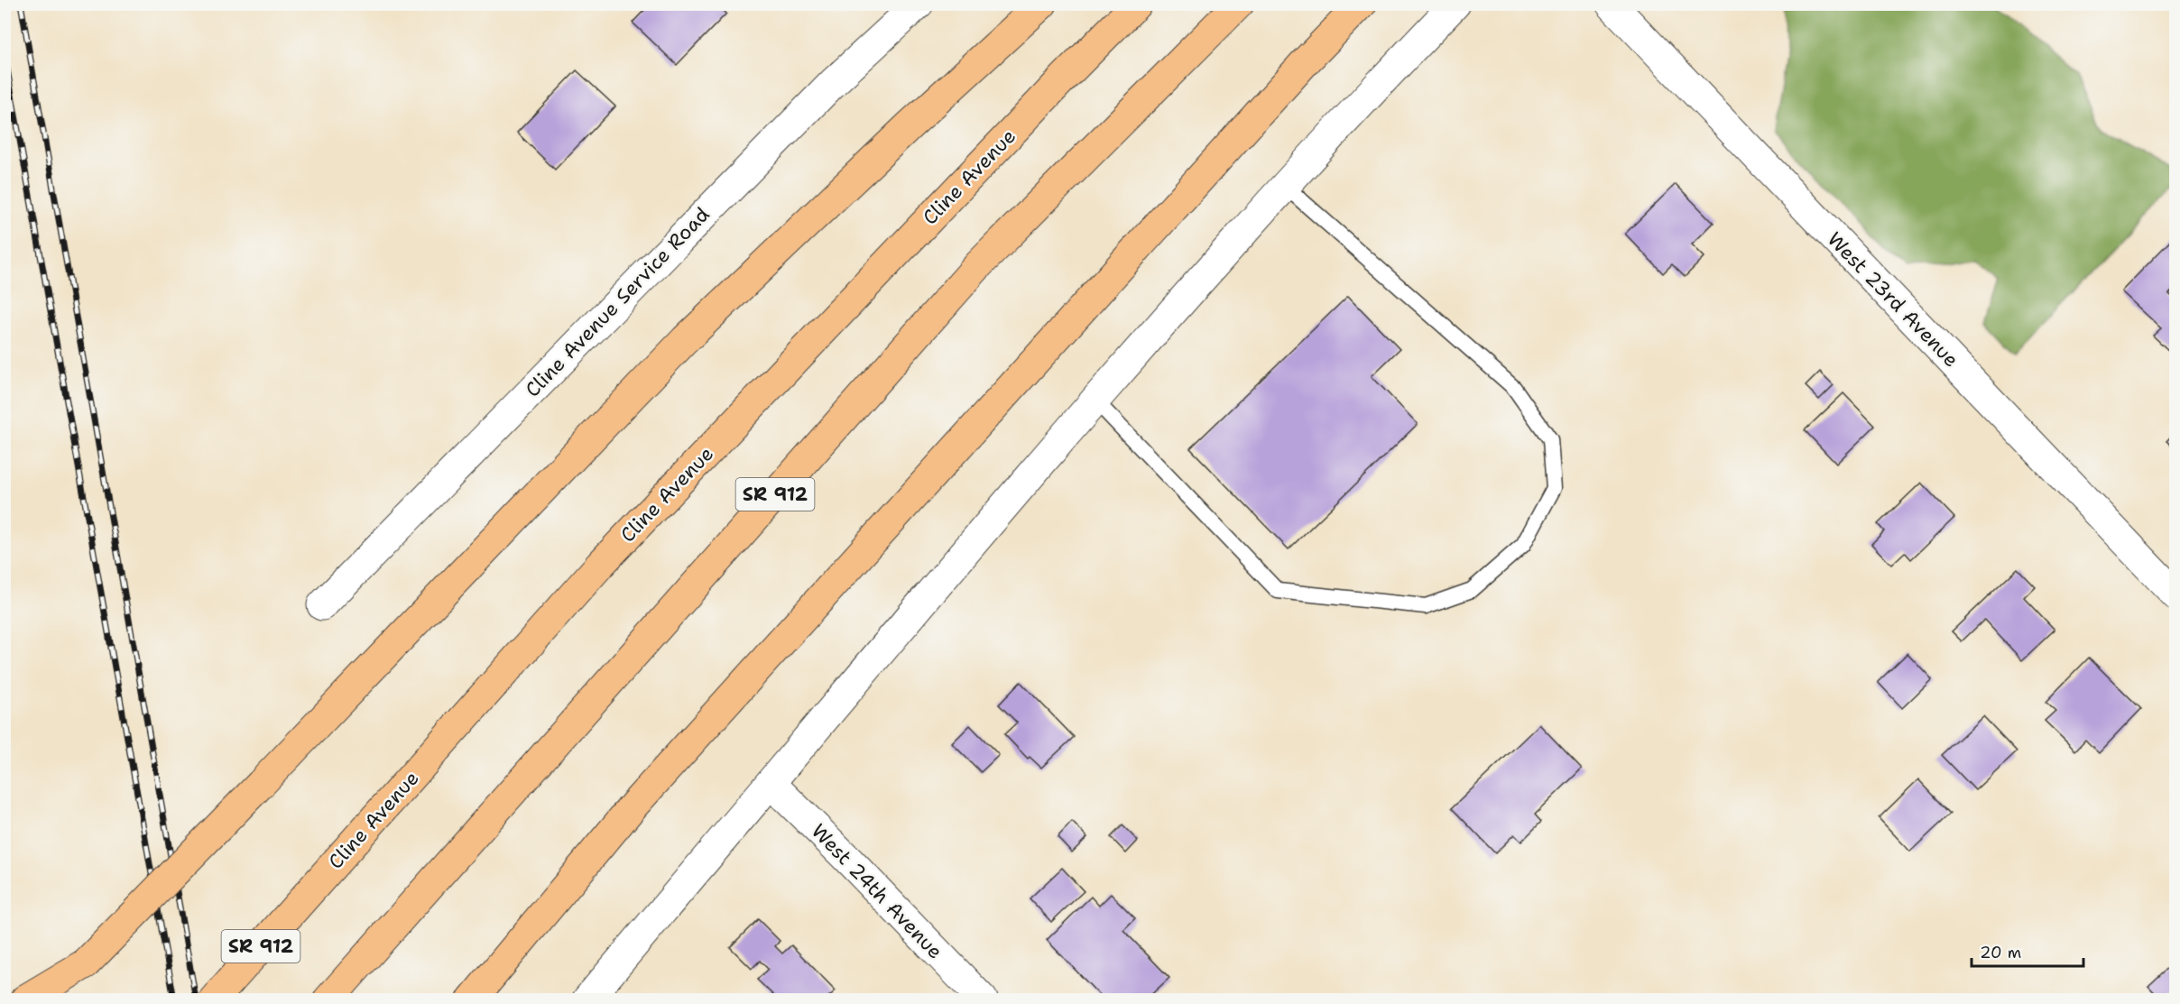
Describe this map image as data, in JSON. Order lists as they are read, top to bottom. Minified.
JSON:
{"streets":{"highway":["Cline Avenue","SR 912"],"street":["West 23rd Avenue","Cline Avenue Service Road","West 24th Avenue"]},"scale_bar":"20 m"}
